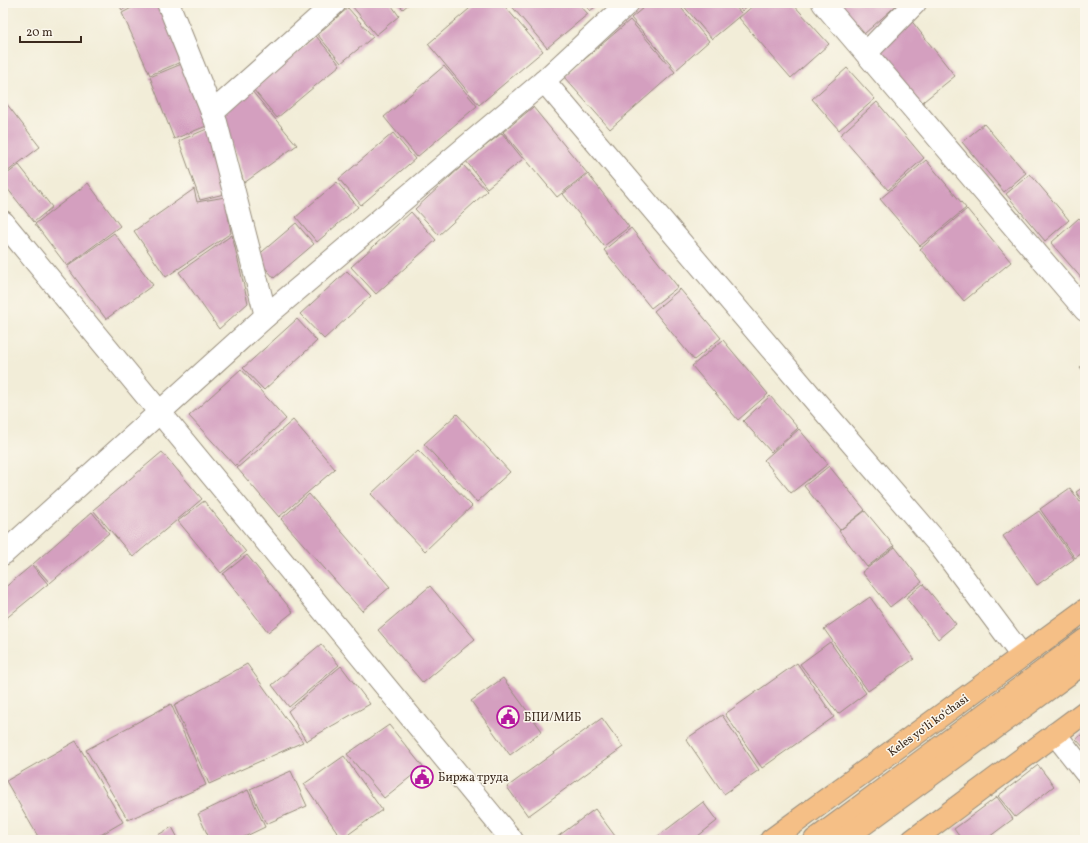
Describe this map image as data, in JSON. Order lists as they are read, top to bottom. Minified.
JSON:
{"streets":{"main road":["Keles yoʻli koʻchasi"]},"places":{"public building":["БПИ/МИБ","Биржа труда"]},"scale_bar":"20 m"}
